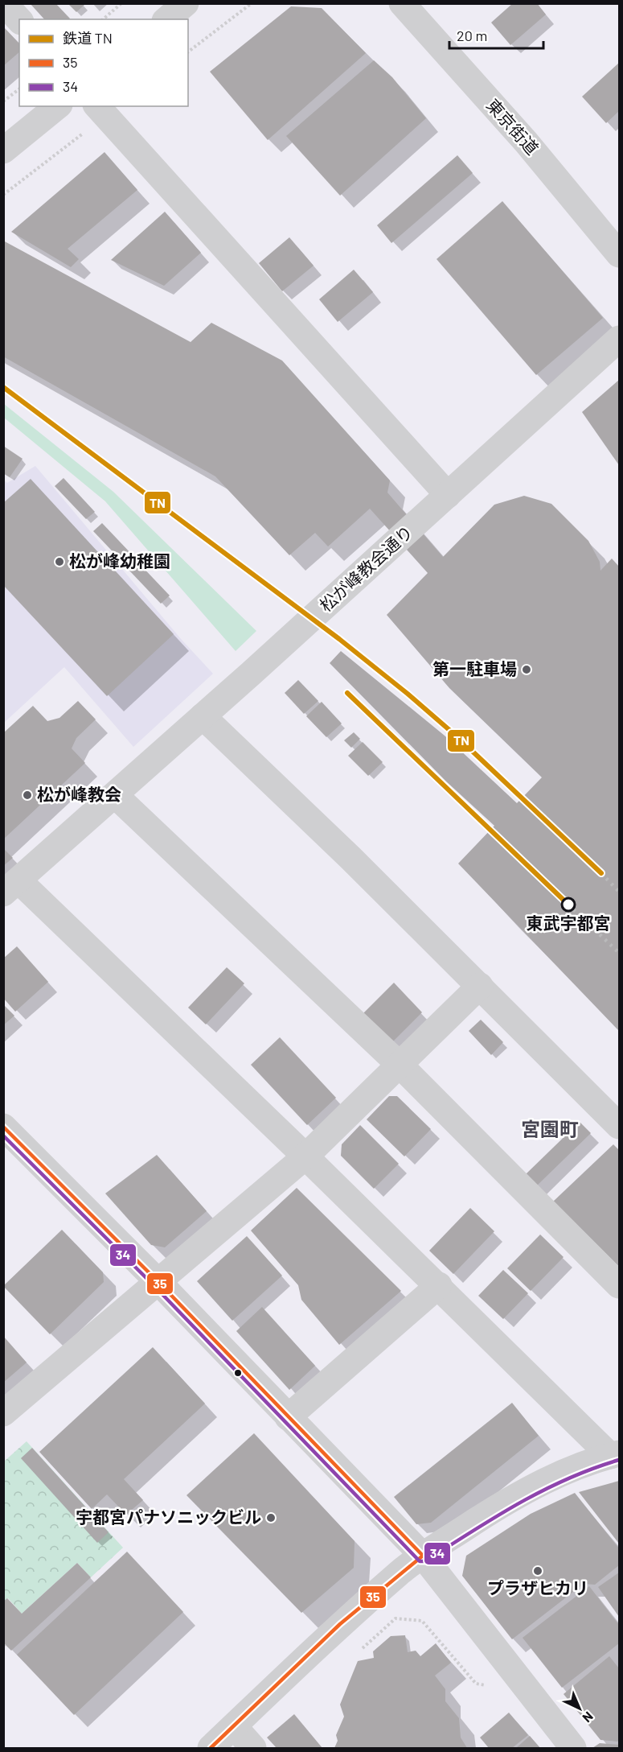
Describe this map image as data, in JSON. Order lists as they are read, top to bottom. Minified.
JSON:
{"streets":{"main road":["東京街道","松が峰教会通り"]},"districts":["宮園町"],"places":["松が峰幼稚園","第一駐車場","松が峰教会","東武宇都宮","宇都宮パナソニックビル","プラザヒカリ"],"lines":["rail line TN","transit line 35","transit line 34"],"legend":["鉄道 TN","35","34"],"scale_bar":"20 m","north":"bottom right"}
